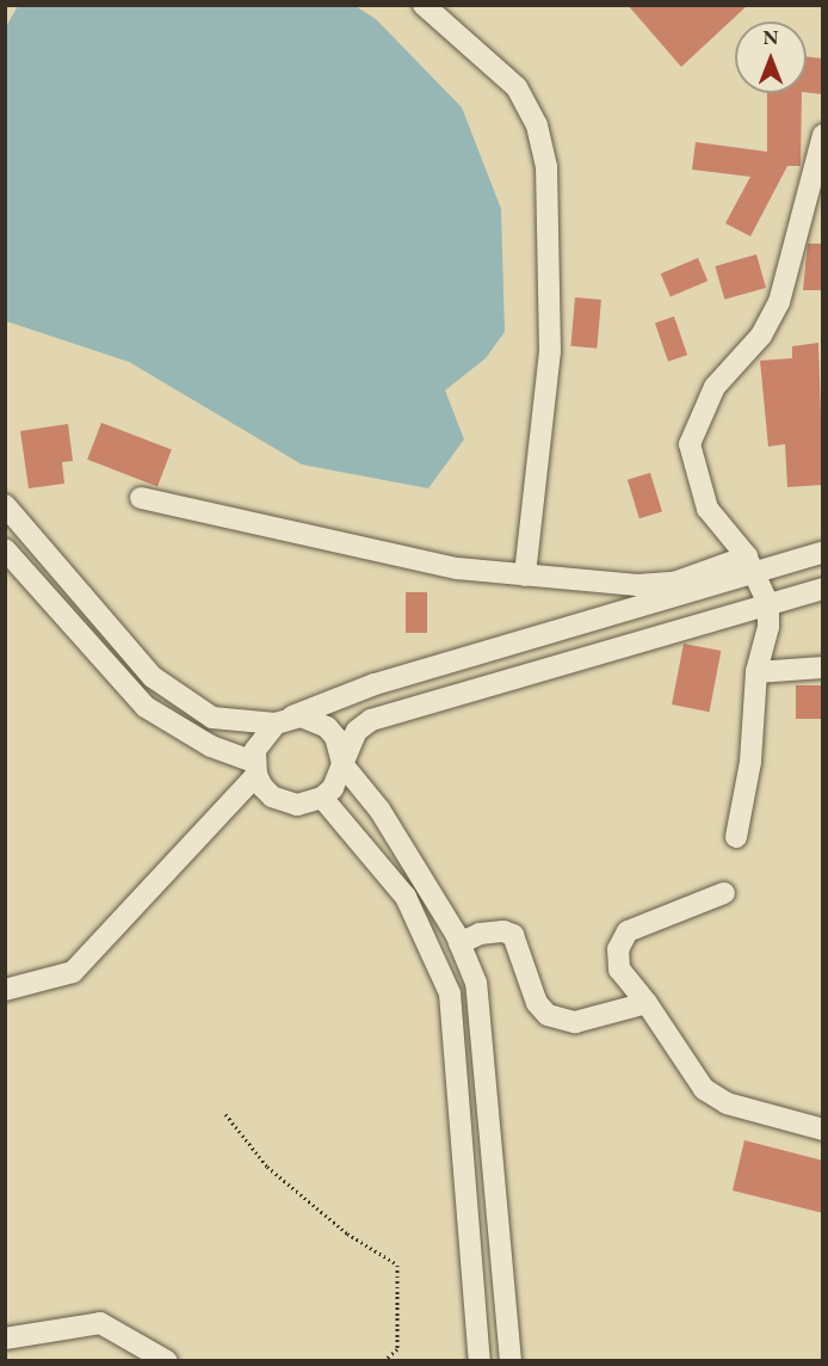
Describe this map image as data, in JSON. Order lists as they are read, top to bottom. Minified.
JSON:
{"north":"top"}
